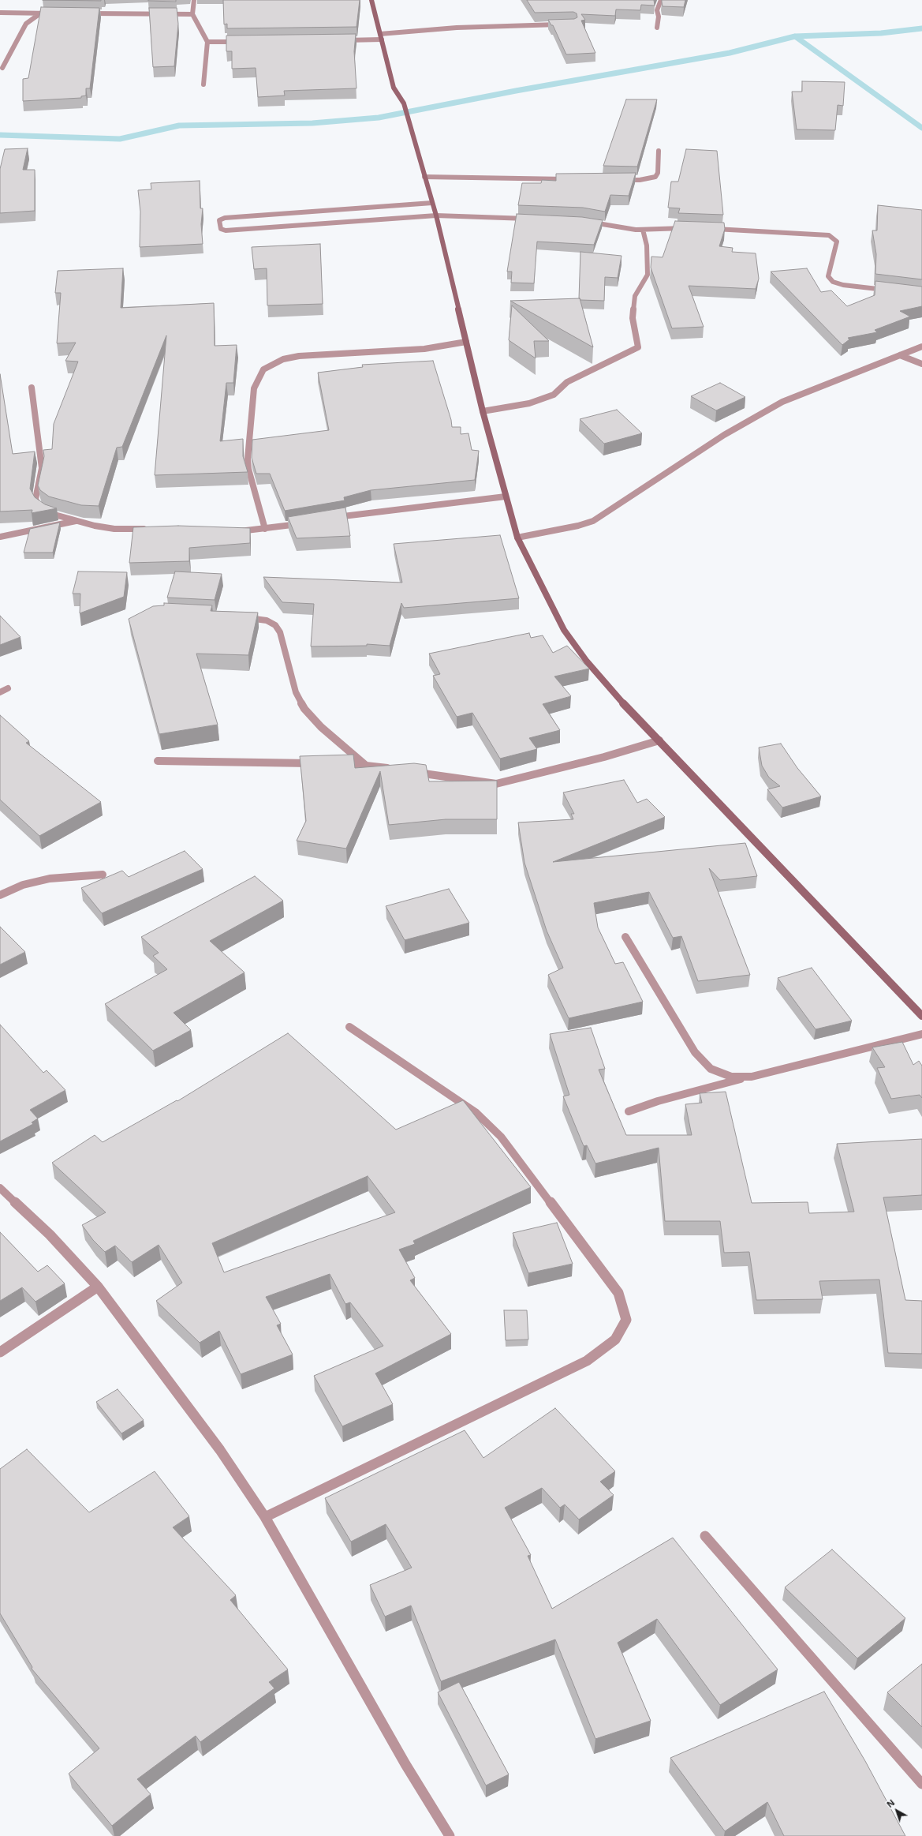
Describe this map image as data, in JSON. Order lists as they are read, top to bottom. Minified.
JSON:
{"north":"top left"}
